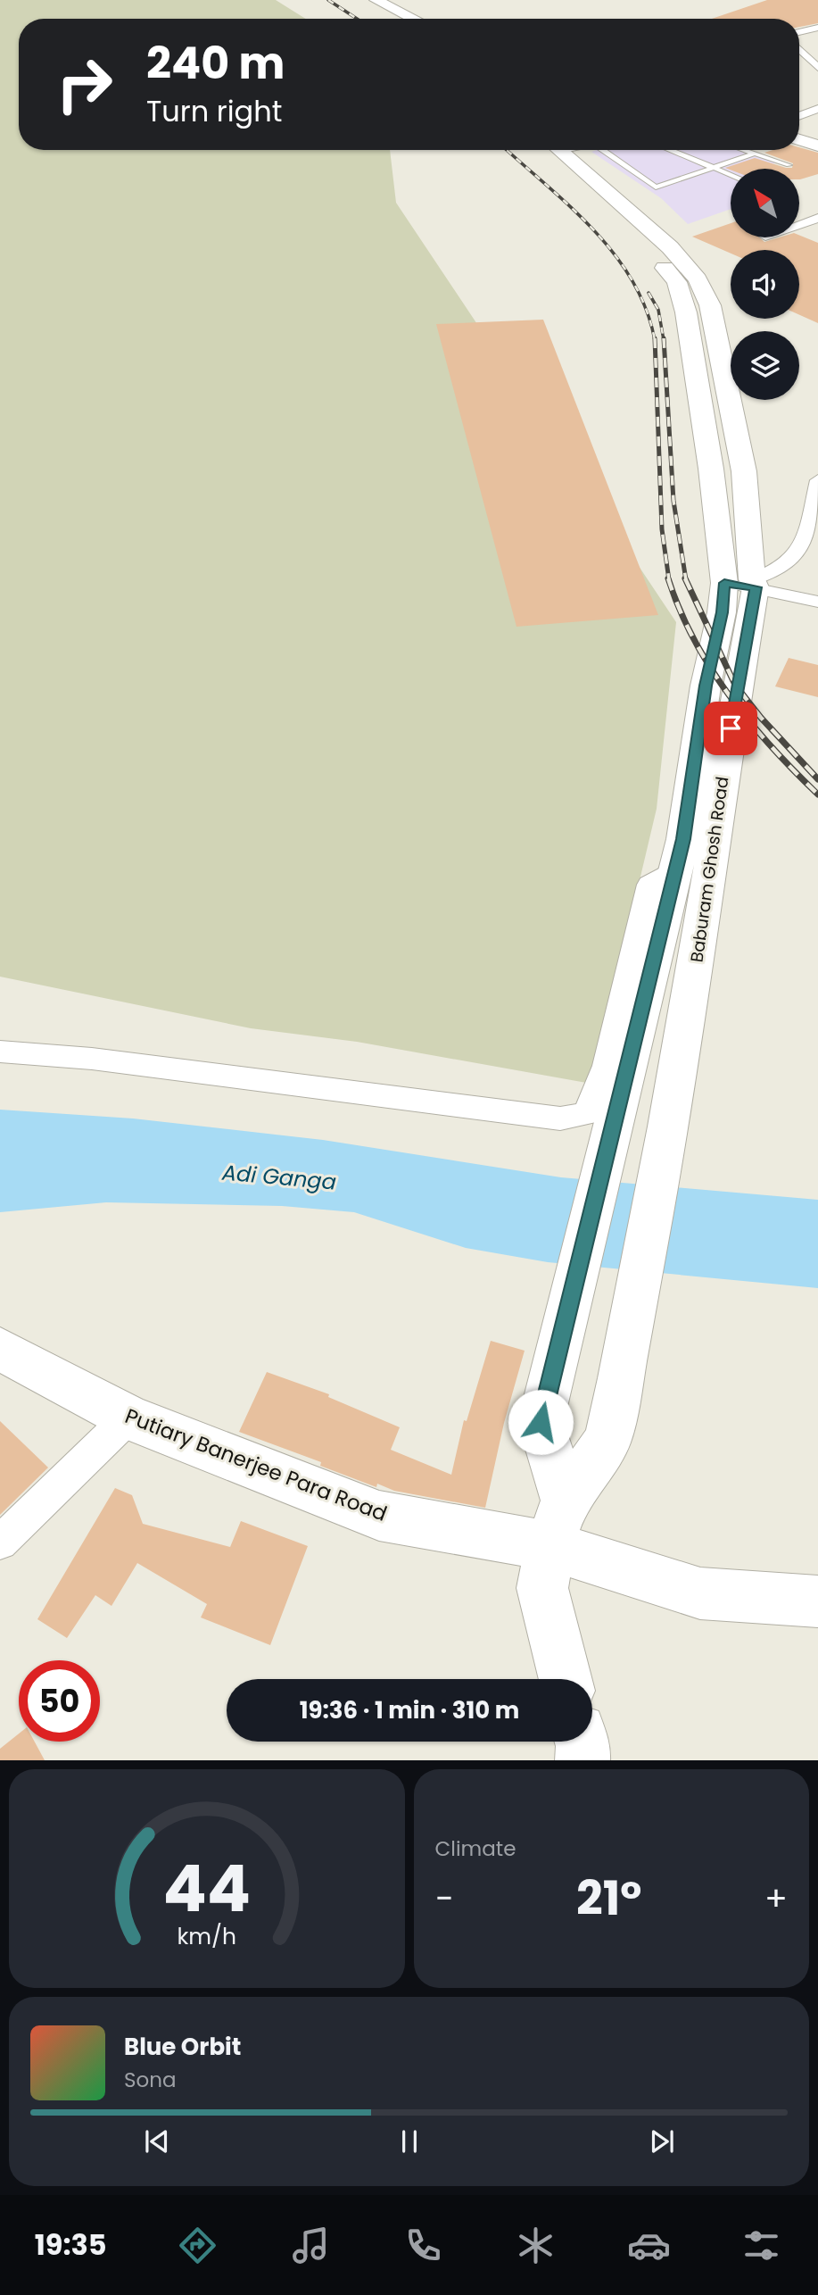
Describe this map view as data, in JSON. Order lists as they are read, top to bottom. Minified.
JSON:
{"streets":{"main road":["Baburam Ghosh Road","Putiary Banerjee Para Road"]},"crossings":[["Baburam Ghosh Road","Putiary Banerjee Para Road"]],"water":["Adi Ganga"],"north":"top left","page":{"turn":["240 m","Turn right"],"limit":"50","trip":"19:36 · 1 min · 310 m","tile":"Climate","heat":["−","21°","+"],"song":["Blue Orbit","Sona"],"tabs":"19:35","gauge":["44","km/h"]}}
